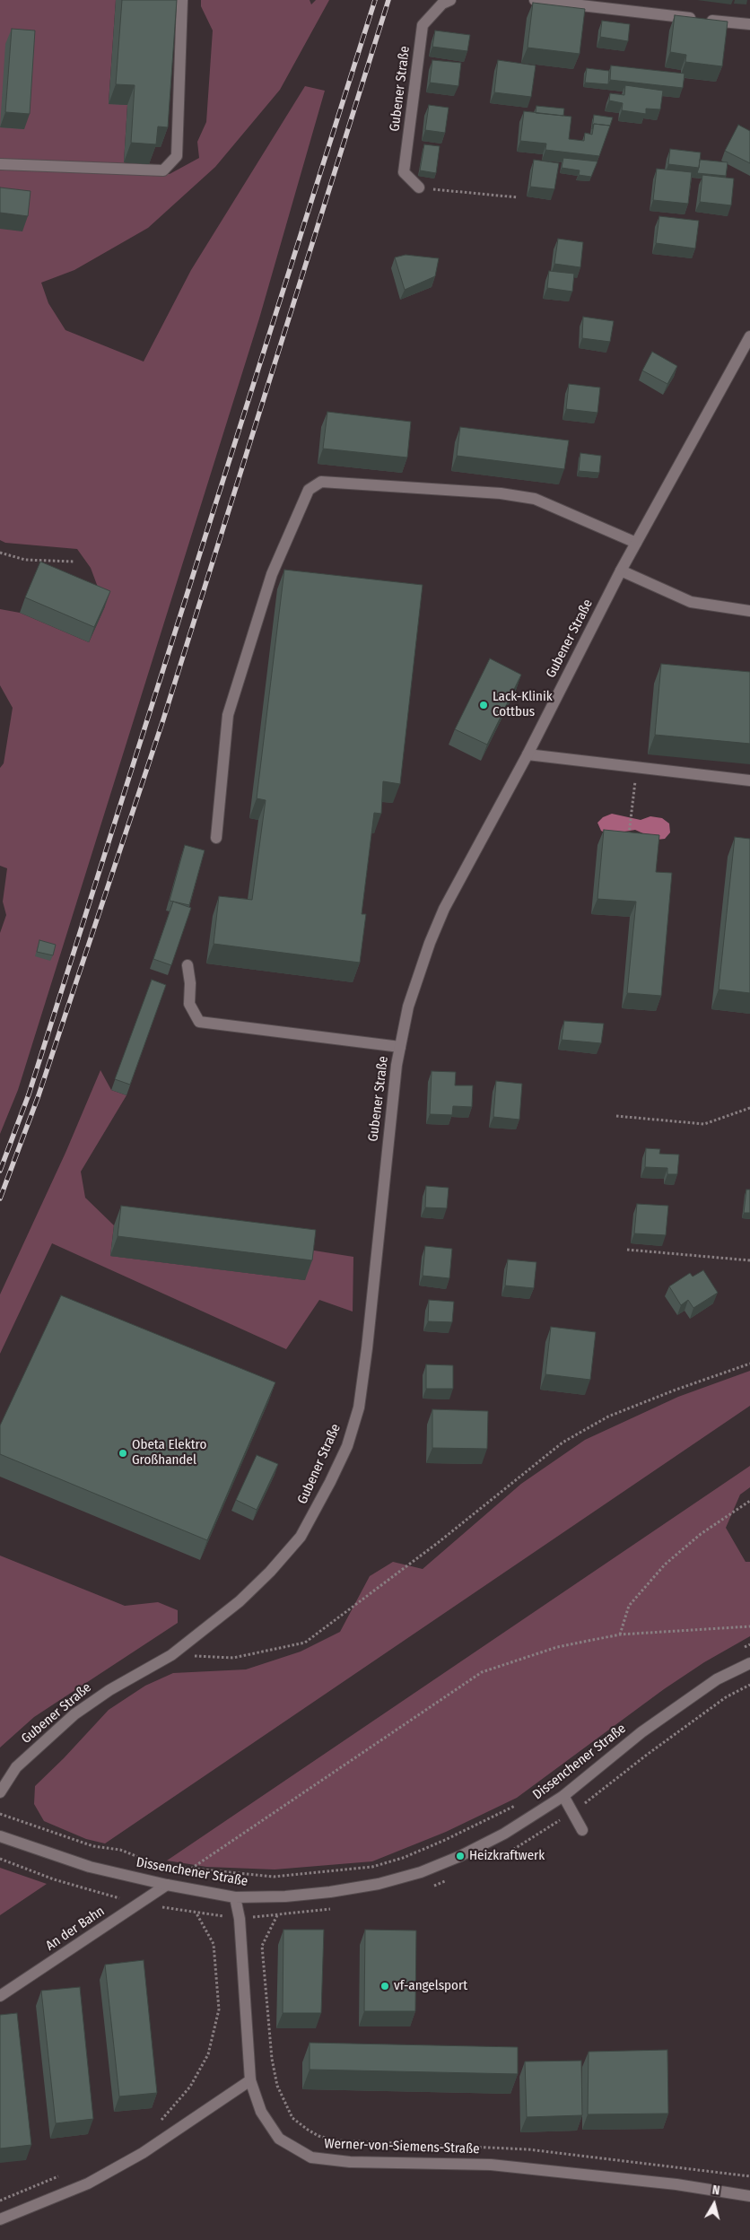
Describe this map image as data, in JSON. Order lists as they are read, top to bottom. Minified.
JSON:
{"streets":{"street":["Gubener Straße","Dissenchener Straße","An der Bahn","Werner-von-Siemens-Straße"]},"crossings":[["Dissenchener Straße","An der Bahn"],["Dissenchener Straße","Werner-von-Siemens-Straße"]],"places":["Lack-Klinik Cottbus","Obeta Elektro Großhandel","Heizkraftwerk","vf-angelsport"],"north":"top"}
